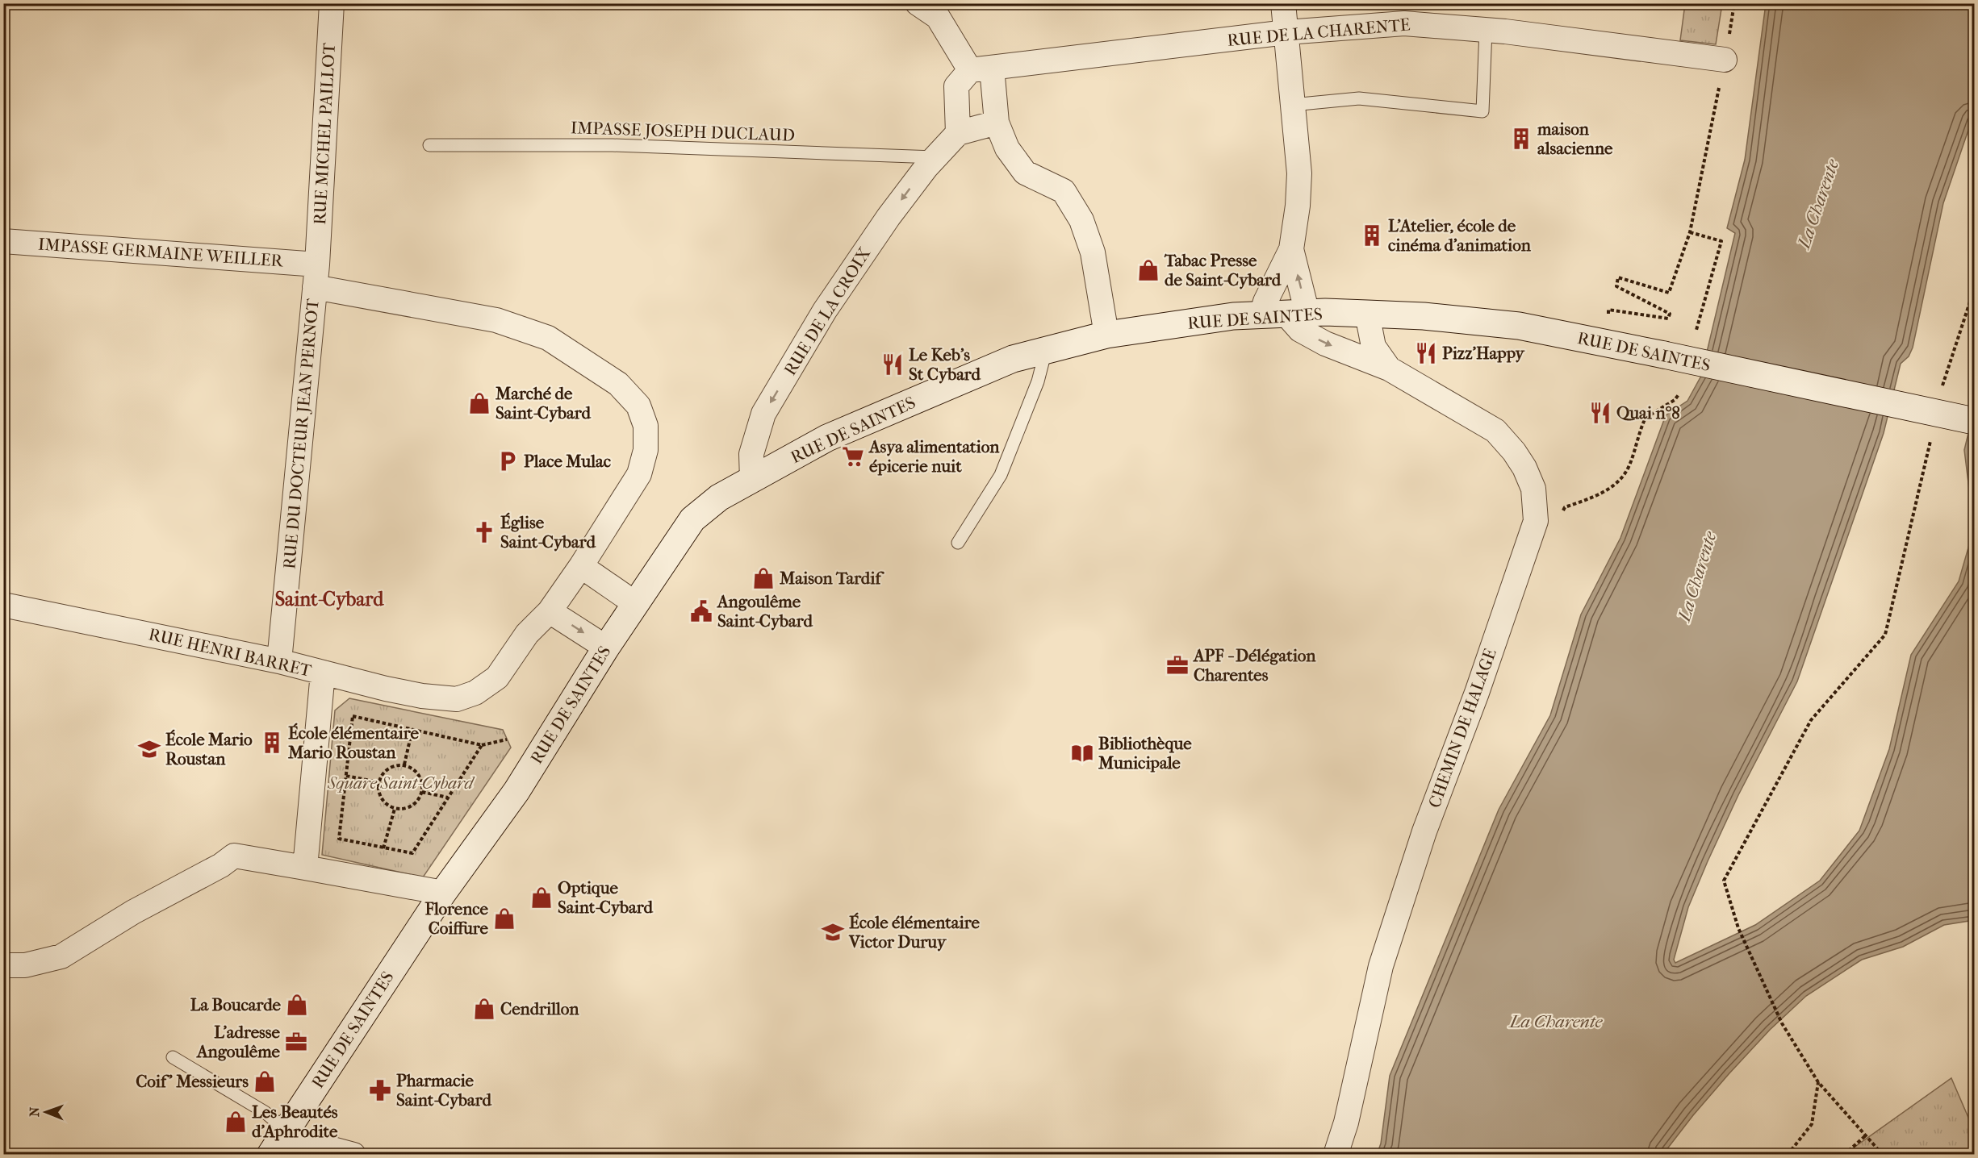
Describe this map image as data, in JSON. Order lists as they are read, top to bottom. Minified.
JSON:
{"streets":{"main road":["RUE DE SAINTES"],"street":["RUE DE LA CHARENTE","RUE MICHEL PAILLOT","IMPASSE GERMAINE WEILLER","RUE DE LA CROIX","RUE DU DOCTEUR JEAN PERNOT","RUE HENRI BARRET","CHEMIN DE HALAGE"],"lane":["IMPASSE JOSEPH DUCLAUD"]},"crossings":[["IMPASSE JOSEPH DUCLAUD","RUE DE LA CROIX"],["RUE MICHEL PAILLOT","IMPASSE GERMAINE WEILLER"],["RUE MICHEL PAILLOT","RUE DU DOCTEUR JEAN PERNOT"],["IMPASSE GERMAINE WEILLER","RUE DU DOCTEUR JEAN PERNOT"],["IMPASSE GERMAINE WEILLER","RUE HENRI BARRET"],["RUE DE LA CROIX","RUE DE SAINTES"],["RUE DE SAINTES","CHEMIN DE HALAGE"],["RUE DU DOCTEUR JEAN PERNOT","RUE HENRI BARRET"]],"one_way":["RUE DE LA CROIX"],"districts":["Saint-Cybard"],"water":["La Charente"],"parks":["Square Saint-Cybard"],"places":{"building":["maison alsacienne","L'Atelier, école de cinéma d'animation","École élémentaire Mario Roustan"],"shop":["Tabac Presse de Saint-Cybard","Marché de Saint-Cybard","Maison Tardif","Optique Saint-Cybard","Florence Coiffure","La Boucarde","Cendrillon","Coif' Messieurs","Les Beautés d'Aphrodite"],"restaurant":["Pizz'Happy","Le Keb's St Cybard","Quai n°8"],"supermarket":["Asya alimentation épicerie nuit"],"parking":["Place Mulac"],"church":["Église Saint-Cybard"],"public building":["Angoulême Saint-Cybard"],"office":["APF - Délégation Charentes","L'adresse Angoulême"],"school or university":["École Mario Roustan","École élémentaire Victor Duruy"],"library":["Bibliothèque Municipale"],"pharmacy":["Pharmacie Saint-Cybard"]},"north":"left"}
